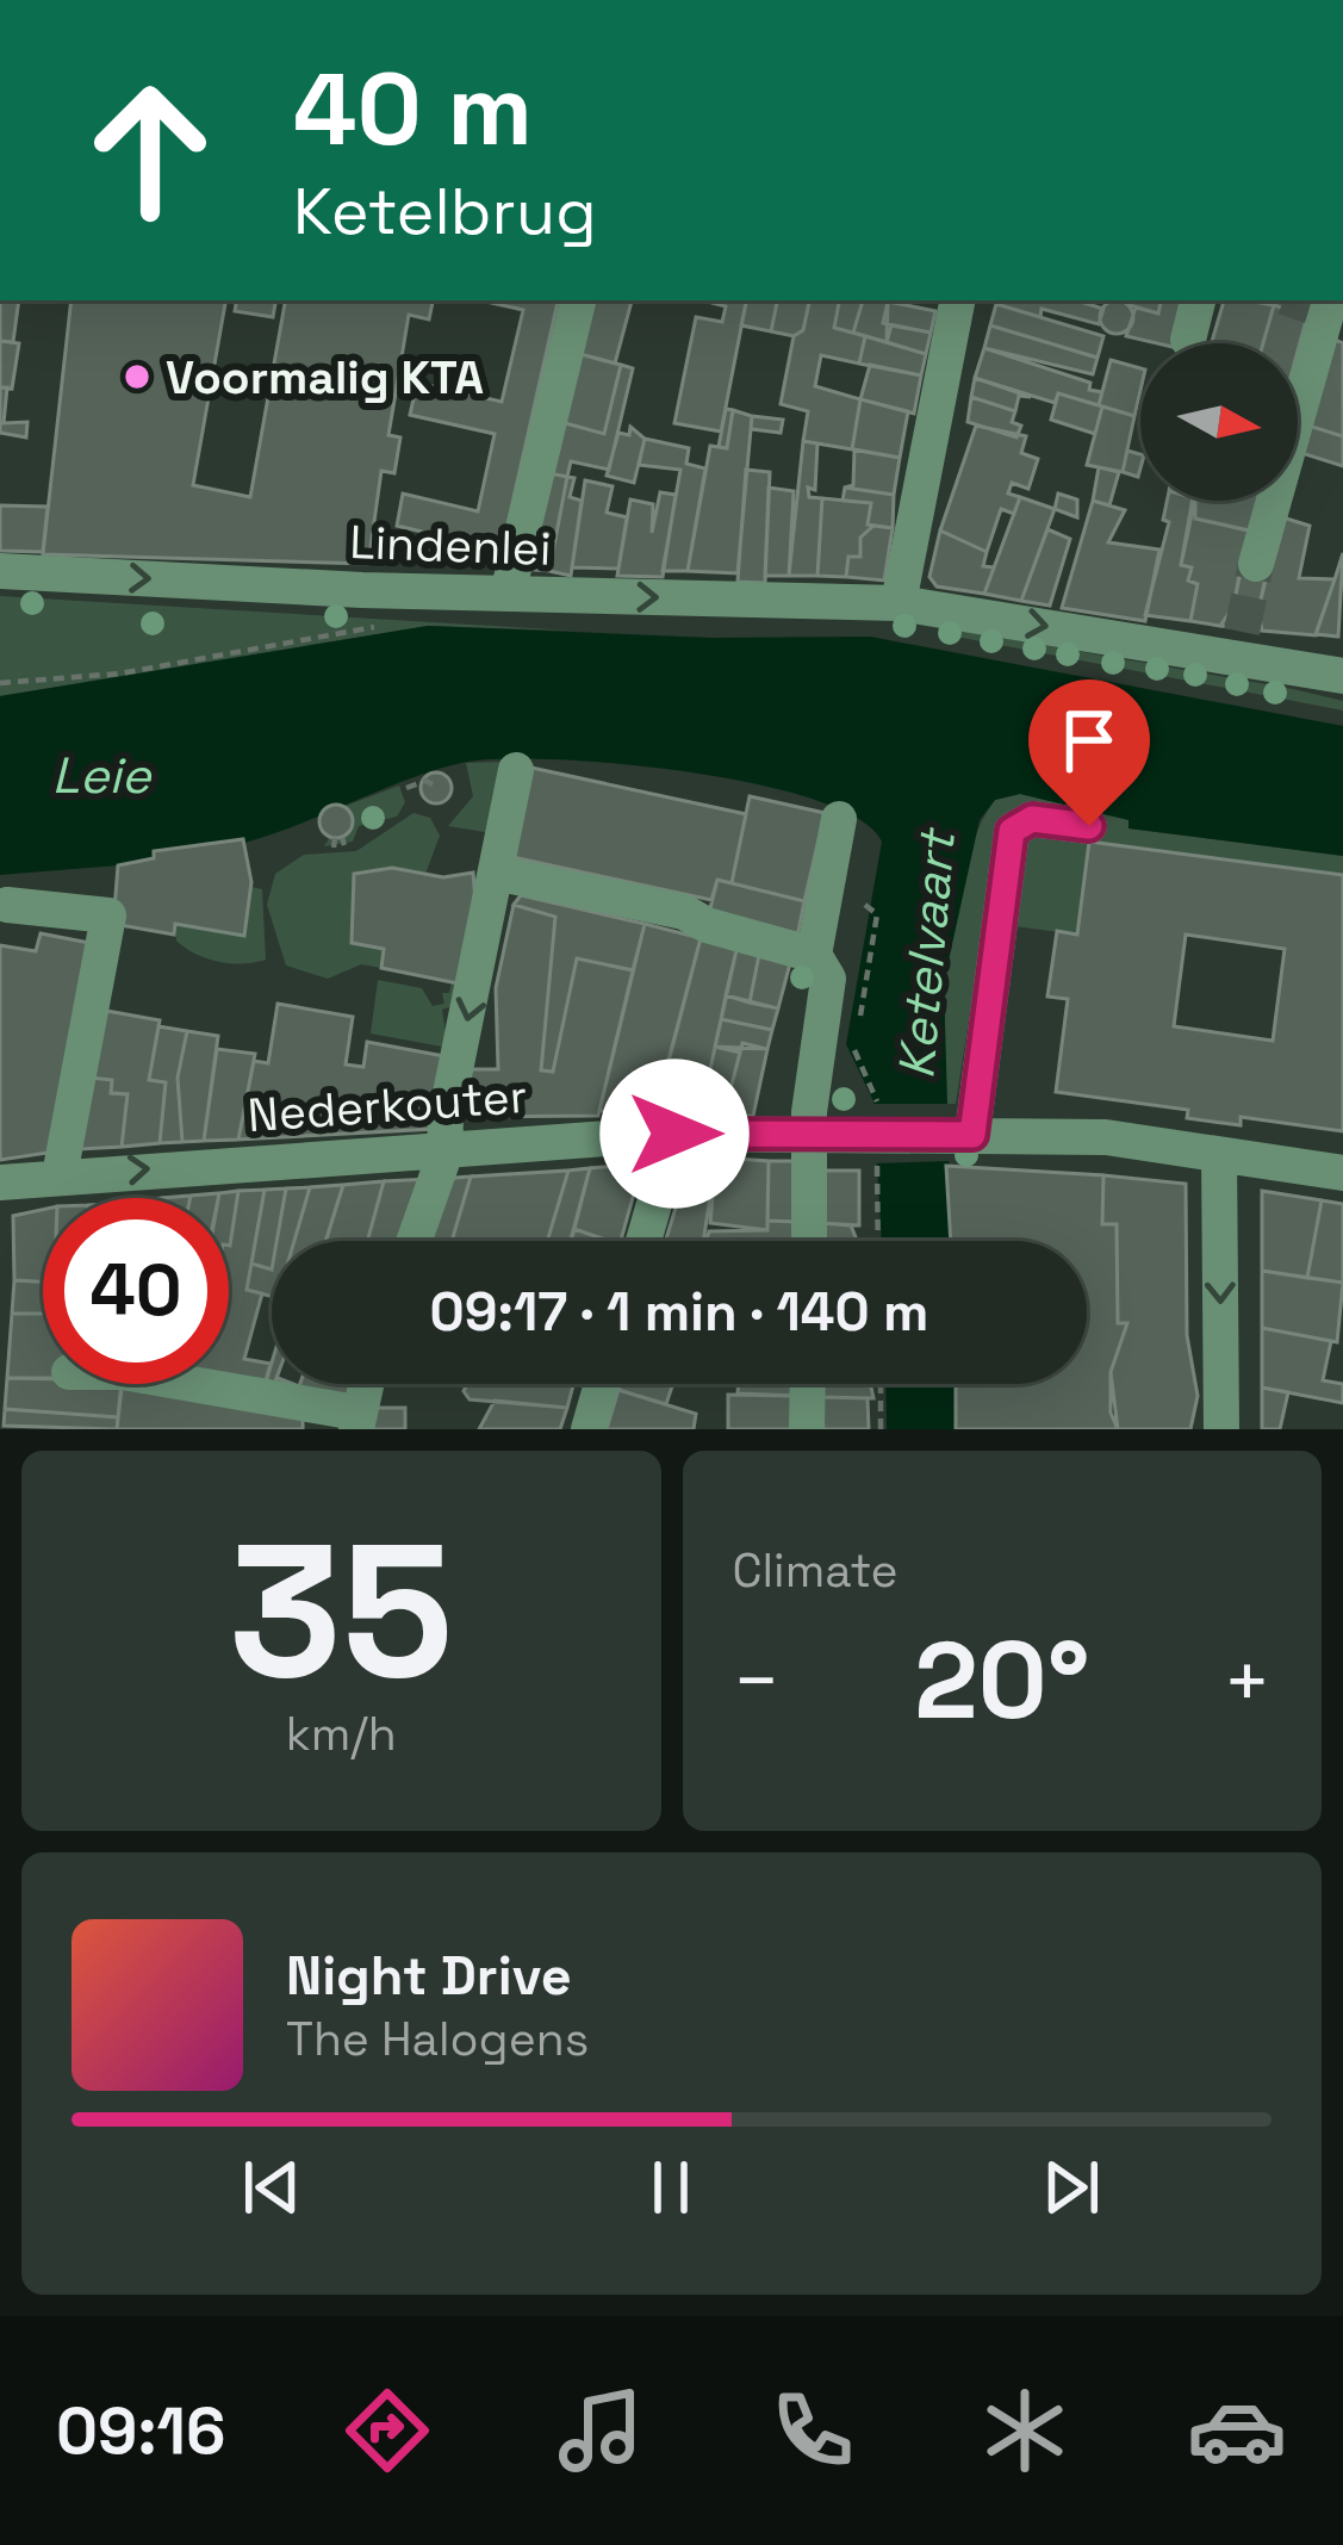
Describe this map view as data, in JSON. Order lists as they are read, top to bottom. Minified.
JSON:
{"streets":{"street":["Lindenlei","Nederkouter"]},"one_way":["Lindenlei"],"water":["Leie","Ketelvaart"],"places":["Voormalig KTA"],"north":"right","page":{"turn":["40 m","Ketelbrug"],"limit":"40","trip":"09:17 · 1 min · 140 m","tile":[["35","km/h"],"Climate"],"heat":["−","20°","+"],"song":["Night Drive","The Halogens"],"tabs":"09:16"}}
